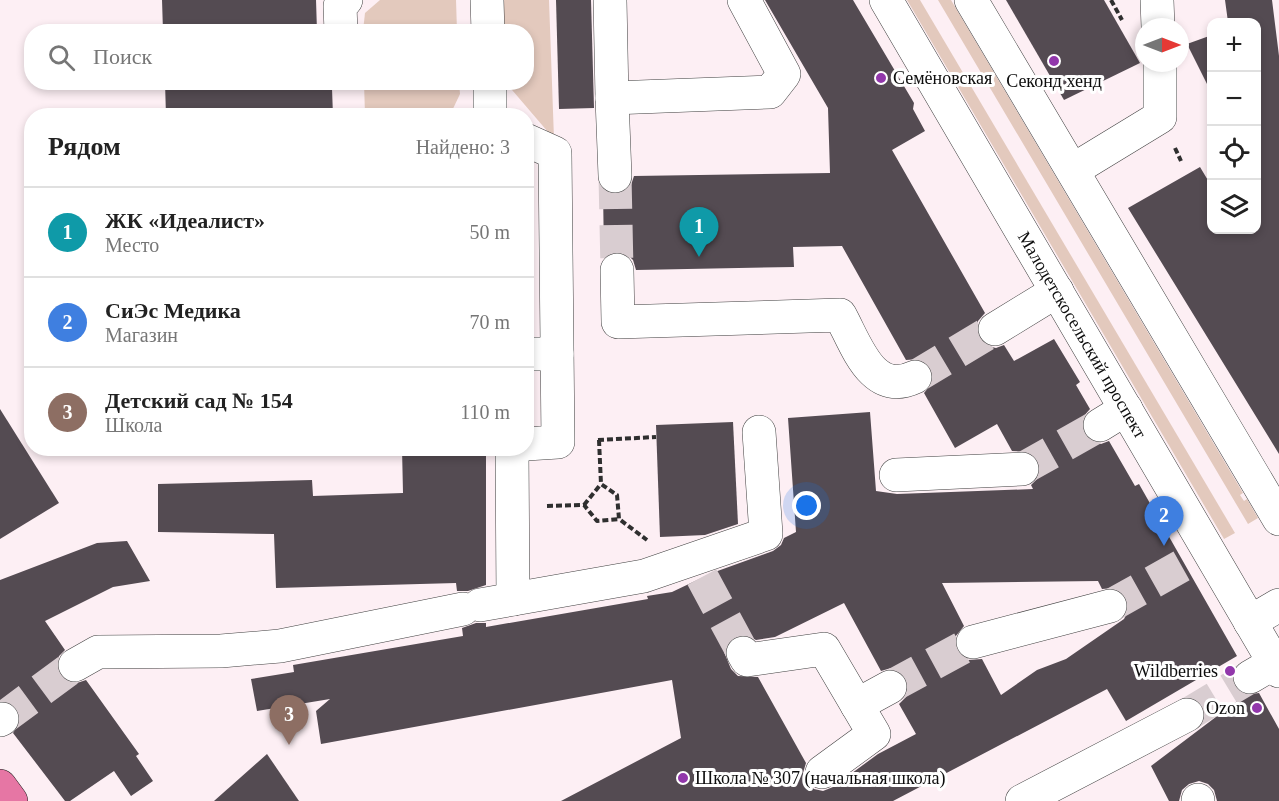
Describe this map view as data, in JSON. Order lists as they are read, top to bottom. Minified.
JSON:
{"streets":{"street":["Малодетскосельский проспект"]},"places":["Секонд хенд","Семёновская","Wildberries","Ozon","Школа № 307 (начальная школа)"],"north":"right","page":{"map_buttons":["+","−"],"search":"Поиск","heading":["Рядом","Найдено: 3"],"list":[{"mark":"1","name":"ЖК «Идеалист»","note":"Место","value":"50 m"},{"mark":"2","name":"СиЭс Медика","note":"Магазин","value":"70 m"},{"mark":"3","name":"Детский сад № 154","note":"Школа","value":"110 m"}],"pins":["1","2","3"]}}
